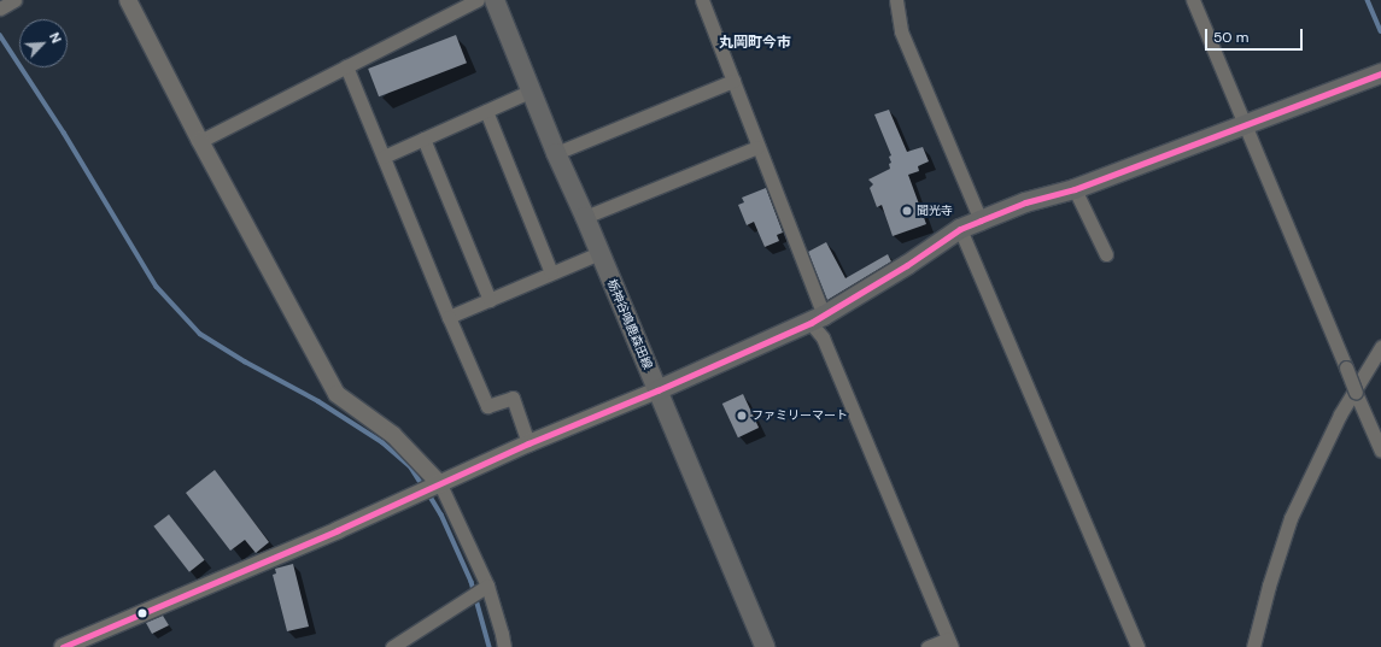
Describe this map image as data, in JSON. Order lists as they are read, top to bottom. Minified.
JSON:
{"streets":{"main road":["栃神谷鳴鹿森田線"]},"districts":["丸岡町今市"],"places":["聞光寺","ファミリーマート"],"scale_bar":"50 m","north":"top right"}
